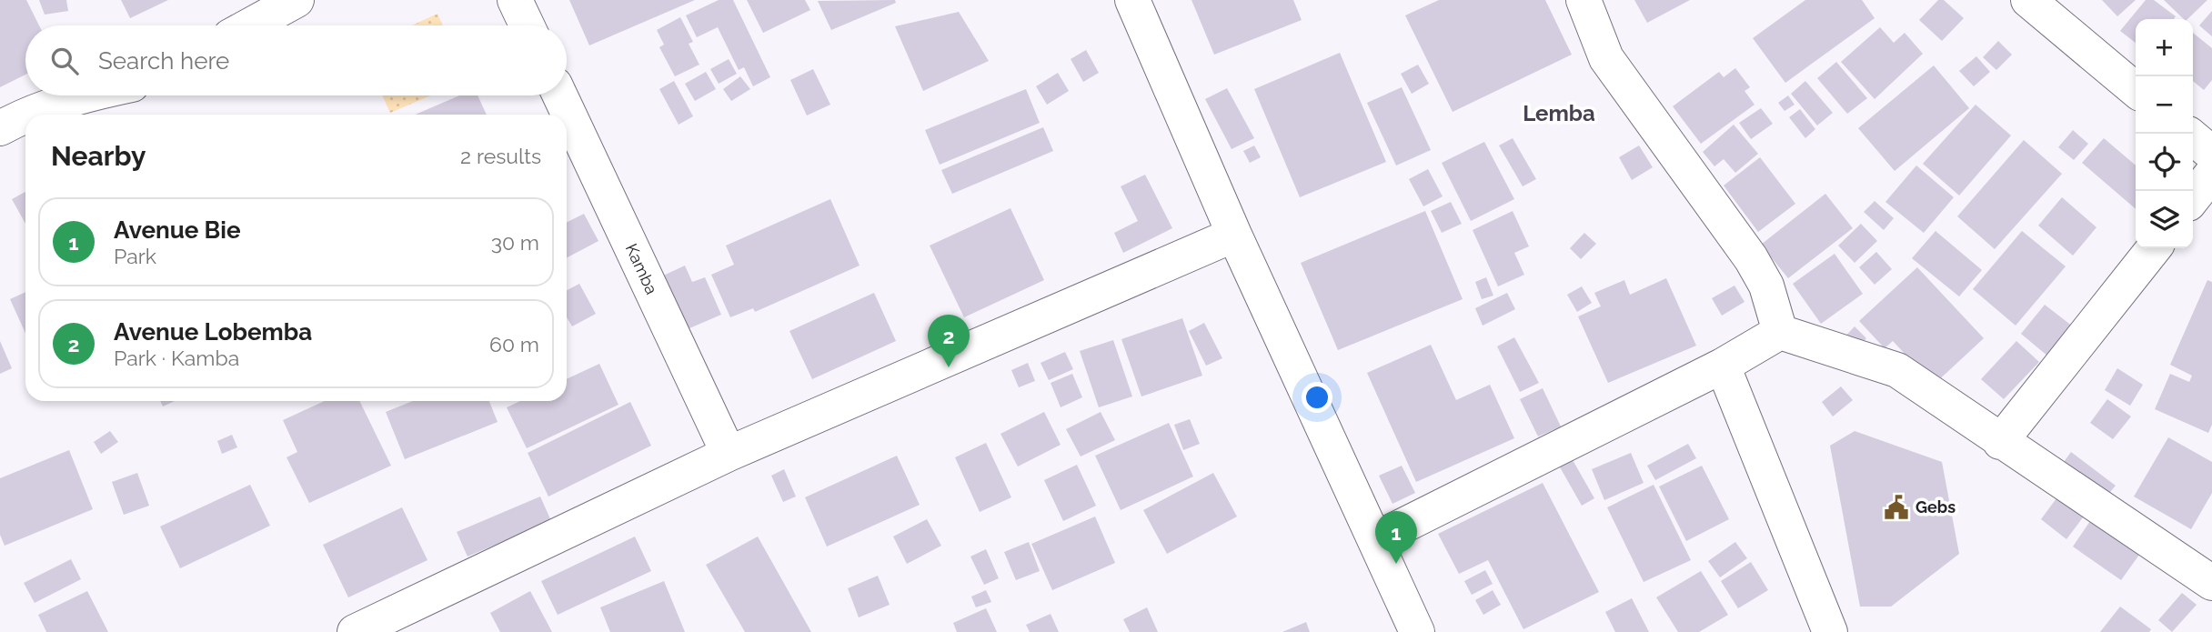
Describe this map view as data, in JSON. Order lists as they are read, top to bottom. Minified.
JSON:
{"streets":{"street":["Kamba"]},"districts":["Lemba"],"places":{"public building":["Gebs"]},"page":{"map_buttons":["+","−"],"search":"Search here","heading":["Nearby","2 results"],"list":[{"mark":"1","name":"Avenue Bie","note":"Park","value":"30 m"},{"mark":"2","name":"Avenue Lobemba","note":"Park · Kamba","value":"60 m"}],"pins":["2","1"]}}
